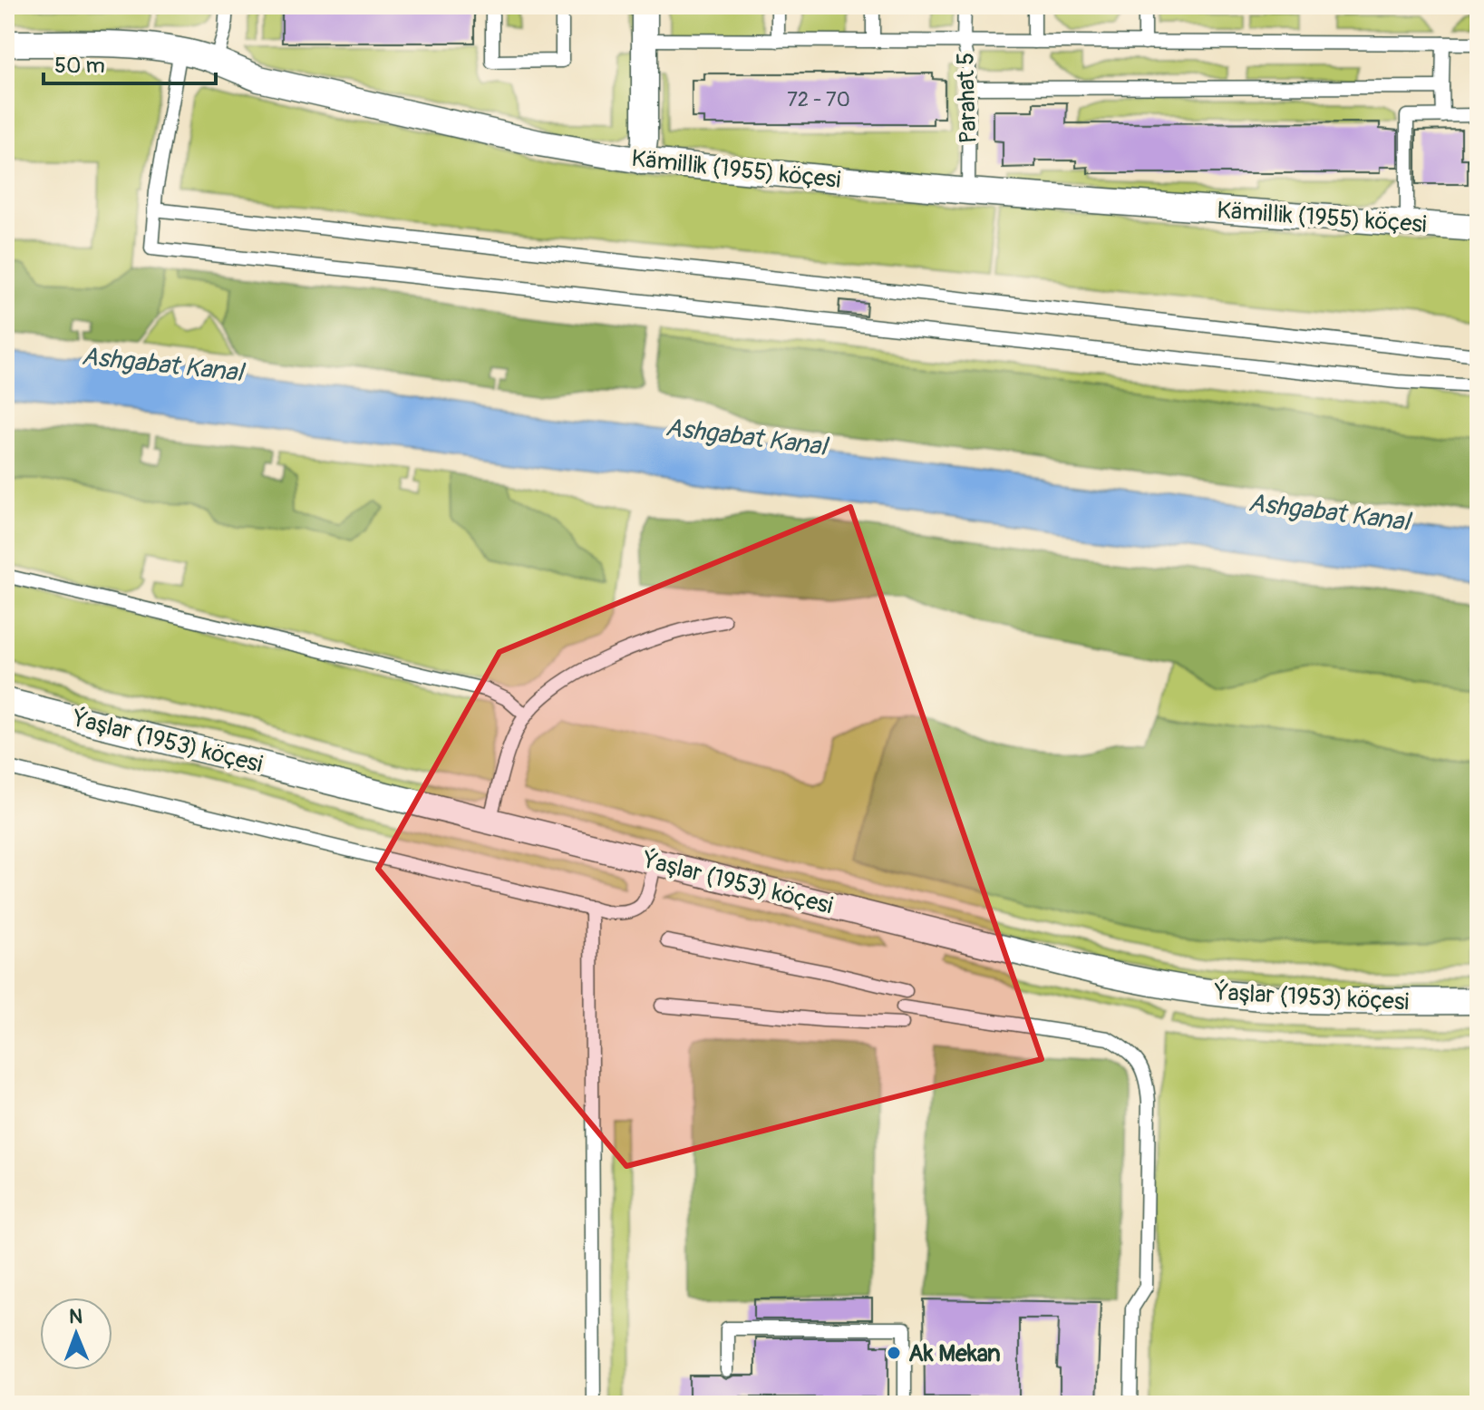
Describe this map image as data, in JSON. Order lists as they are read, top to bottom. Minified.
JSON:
{"streets":{"street":["Kämillik (1955) köçesi","Ýaşlar (1953) köçesi"],"lane":["Parahat 5"]},"crossings":[["Parahat 5","Kämillik (1955) köçesi"]],"water":["Ashgabat Kanal"],"places":["Ak Mekan"],"house_numbers":["72 - 70"],"scale_bar":"50 m","north":"top"}
